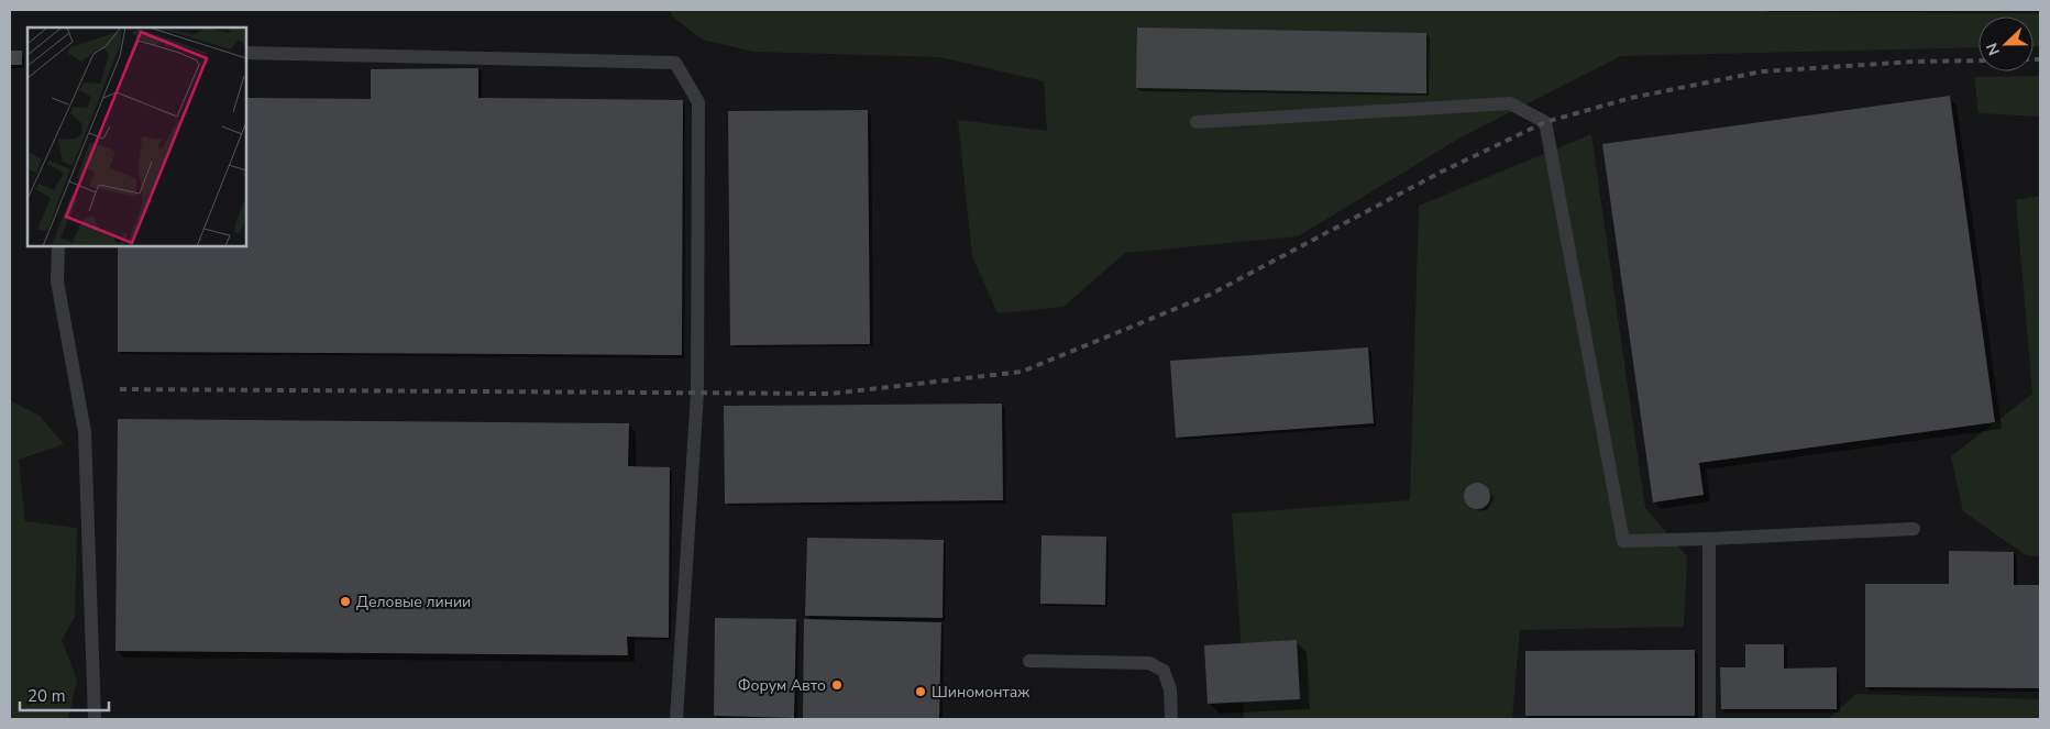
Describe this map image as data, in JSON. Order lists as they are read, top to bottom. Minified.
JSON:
{"places":["Деловые линии","Форум Авто","Шиномонтаж"],"scale_bar":"20 m","north":"left"}
